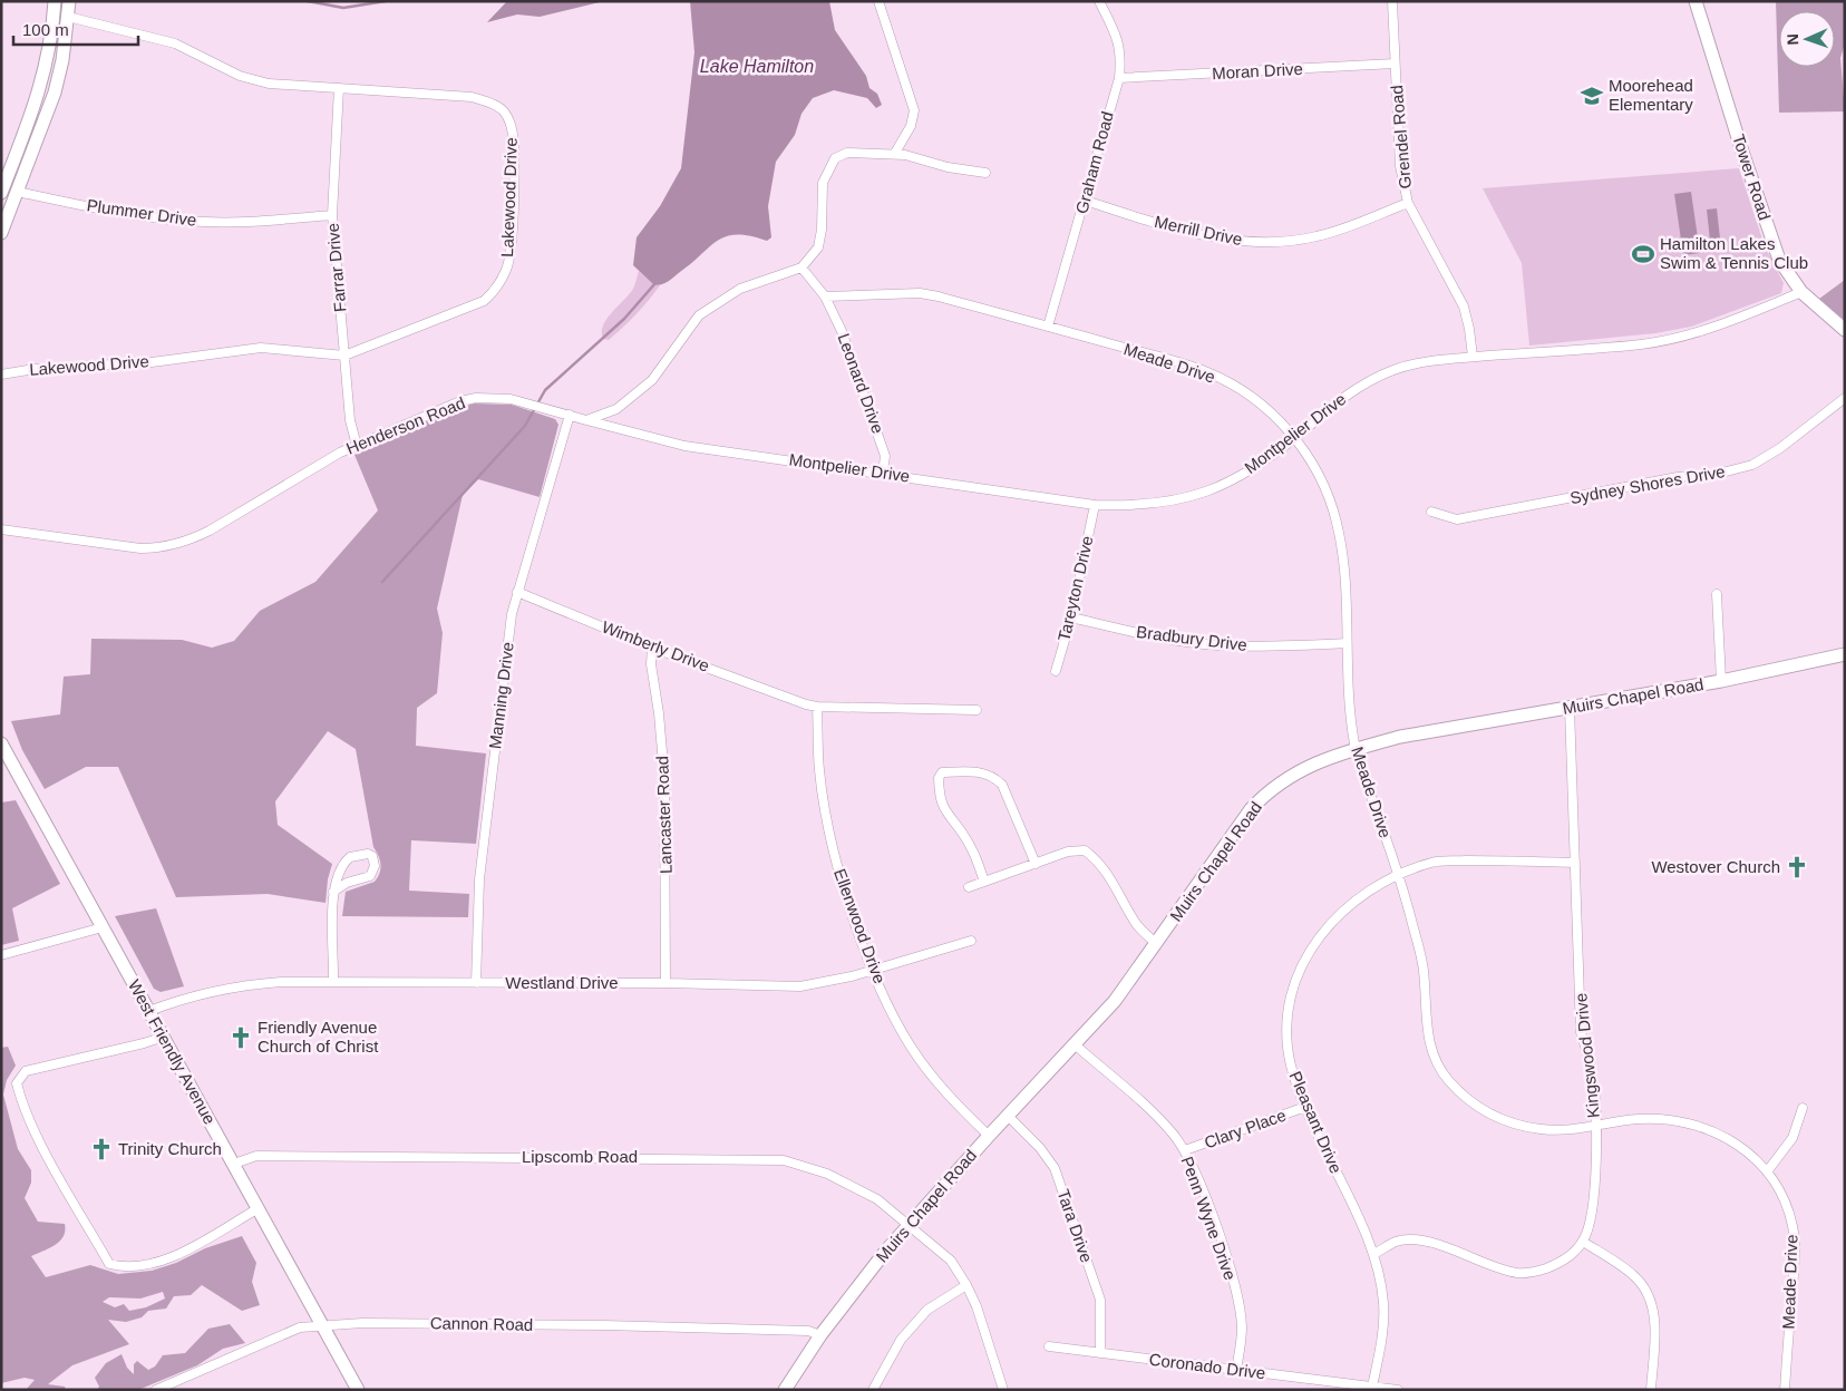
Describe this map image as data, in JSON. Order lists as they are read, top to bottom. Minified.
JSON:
{"streets":{"main road":["Tower Road","Muirs Chapel Road","West Friendly Avenue"],"street":["Moran Drive","Grendel Road","Graham Road","Lakewood Drive","Plummer Drive","Merrill Drive","Farrar Drive","Meade Drive","Leonard Drive","Henderson Road","Montpelier Drive","Sydney Shores Drive","Tareyton Drive","Bradbury Drive","Wimberly Drive","Manning Drive","Lancaster Road","Ellenwood Drive","Westland Drive","Kingswood Drive","Pleasant Drive","Clary Place","Lipscomb Road","Penn Wyne Drive","Tara Drive","Cannon Road","Coronado Drive"]},"crossings":[["Moran Drive","Grendel Road"],["Moran Drive","Graham Road"],["Grendel Road","Merrill Drive"],["Grendel Road","Montpelier Drive"],["Graham Road","Merrill Drive"],["Graham Road","Meade Drive"],["Tower Road","Montpelier Drive"],["Lakewood Drive","Farrar Drive"],["Plummer Drive","Farrar Drive"],["Farrar Drive","Henderson Road"],["Meade Drive","Leonard Drive"],["Meade Drive","Montpelier Drive"],["Meade Drive","Bradbury Drive"],["Meade Drive","Muirs Chapel Road"],["Meade Drive","Kingswood Drive"],["Meade Drive","Pleasant Drive"],["Leonard Drive","Montpelier Drive"],["Henderson Road","Montpelier Drive"],["Henderson Road","Manning Drive"],["Montpelier Drive","Tareyton Drive"],["Tareyton Drive","Bradbury Drive"],["Wimberly Drive","Manning Drive"],["Wimberly Drive","Lancaster Road"],["Wimberly Drive","Ellenwood Drive"],["Manning Drive","Westland Drive"],["Muirs Chapel Road","Ellenwood Drive"],["Muirs Chapel Road","Kingswood Drive"],["Muirs Chapel Road","Lipscomb Road"],["Muirs Chapel Road","Penn Wyne Drive"],["Muirs Chapel Road","Tara Drive"],["Muirs Chapel Road","Cannon Road"],["Lancaster Road","Westland Drive"],["Ellenwood Drive","Westland Drive"],["Westland Drive","West Friendly Avenue"],["West Friendly Avenue","Lipscomb Road"],["West Friendly Avenue","Cannon Road"],["Kingswood Drive","Pleasant Drive"],["Pleasant Drive","Clary Place"],["Pleasant Drive","Coronado Drive"],["Clary Place","Penn Wyne Drive"],["Penn Wyne Drive","Coronado Drive"],["Tara Drive","Coronado Drive"]],"water":["Lake Hamilton"],"places":{"school or university":["Moorehead Elementary"],"sports":["Hamilton Lakes Swim & Tennis Club"],"church":["Westover Church","Friendly Avenue Church of Christ","Trinity Church"]},"scale_bar":"100 m","north":"left"}
